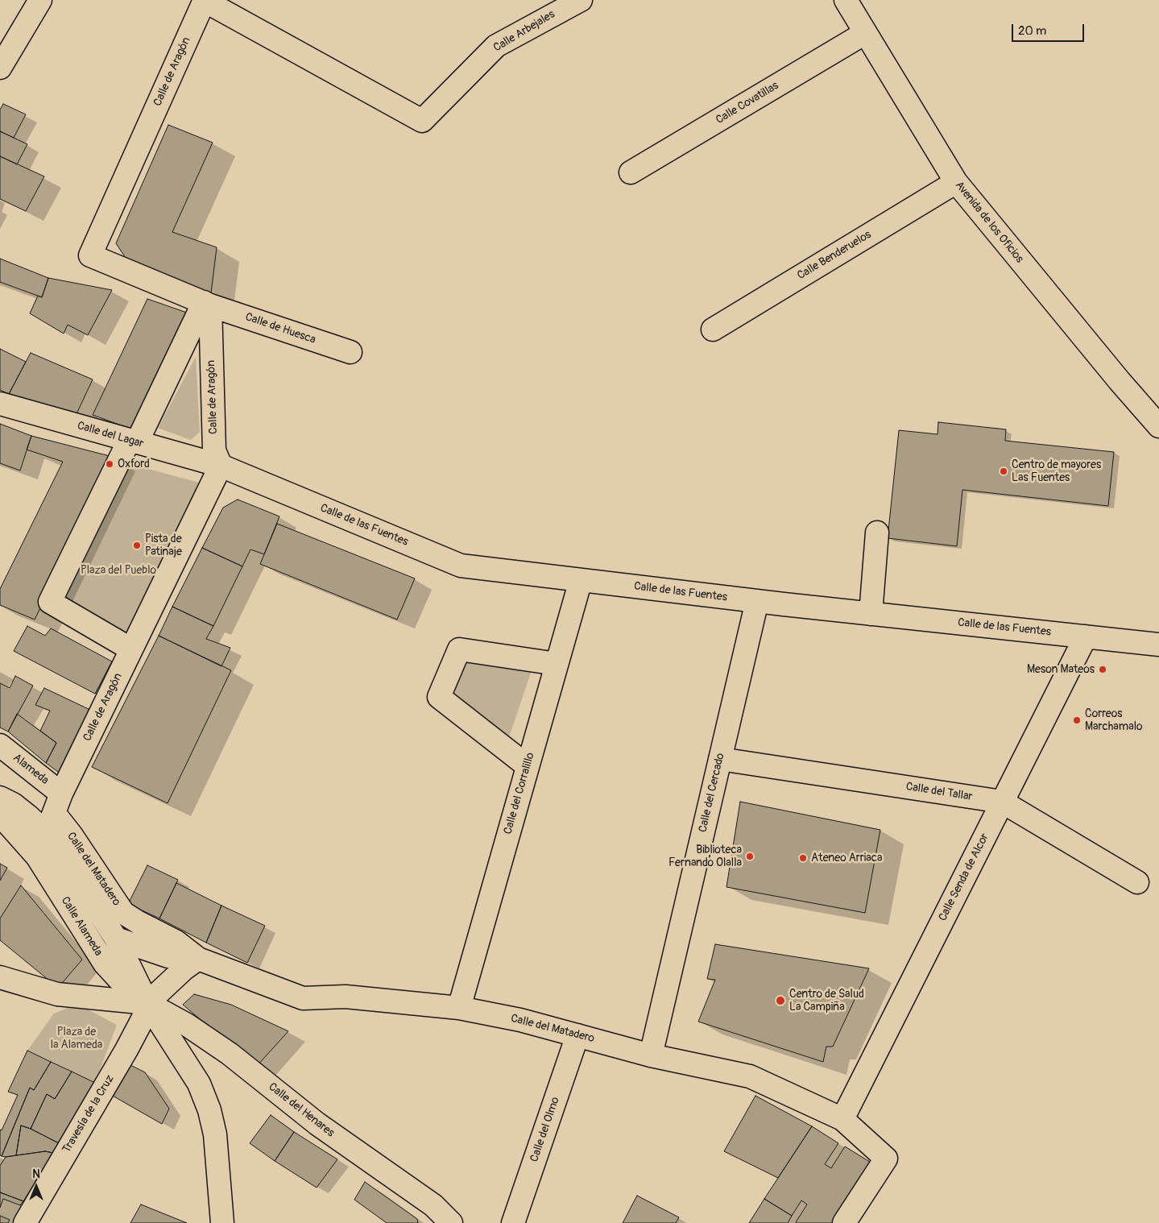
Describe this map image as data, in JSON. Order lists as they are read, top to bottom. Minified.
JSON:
{"streets":{"street":["Calle Arbejales","Calle de Aragón","Calle Covatillas","Avenida de los Oficios","Calle Benderuelos","Calle de Huesca","Calle del Lagar","Calle de las Fuentes","Alameda","Calle del Tallar","Calle del Cercado","Calle del Corralillo","Calle del Matadero","Calle Senda de Alcor","Calle Alameda","Calle del Henares","Travesía de la Cruz","Calle del Olmo"]},"crossings":[["Calle Arbejales","Calle de Aragón"],["Calle de Aragón","Calle de Huesca"],["Calle de Aragón","Calle del Lagar"],["Calle de Aragón","Calle de las Fuentes"],["Calle de Aragón","Alameda"],["Calle de Aragón","Calle del Matadero"],["Calle de Aragón","Calle Alameda"],["Calle Covatillas","Avenida de los Oficios"],["Avenida de los Oficios","Calle Benderuelos"],["Calle del Lagar","Calle de las Fuentes"],["Calle de las Fuentes","Calle del Cercado"],["Calle de las Fuentes","Calle del Corralillo"],["Calle de las Fuentes","Calle Senda de Alcor"],["Alameda","Calle del Matadero"],["Calle del Tallar","Calle del Cercado"],["Calle del Tallar","Calle Senda de Alcor"],["Calle del Cercado","Calle del Matadero"],["Calle del Corralillo","Calle del Matadero"],["Calle del Matadero","Calle Senda de Alcor"],["Calle del Matadero","Calle Alameda"],["Calle del Matadero","Calle del Olmo"],["Calle Alameda","Calle del Henares"],["Calle Alameda","Travesía de la Cruz"],["Calle del Henares","Travesía de la Cruz"]],"parks":["Plaza del Pueblo","Plaza de la Alameda"],"places":["Oxford","Centro de mayores Las Fuentes","Pista de Patinaje","Meson Mateos","Correos Marchamalo","Biblioteca Fernando Olalla","Ateneo Arriaca","Centro de Salud La Campiña"],"scale_bar":"20 m","north":"top"}
